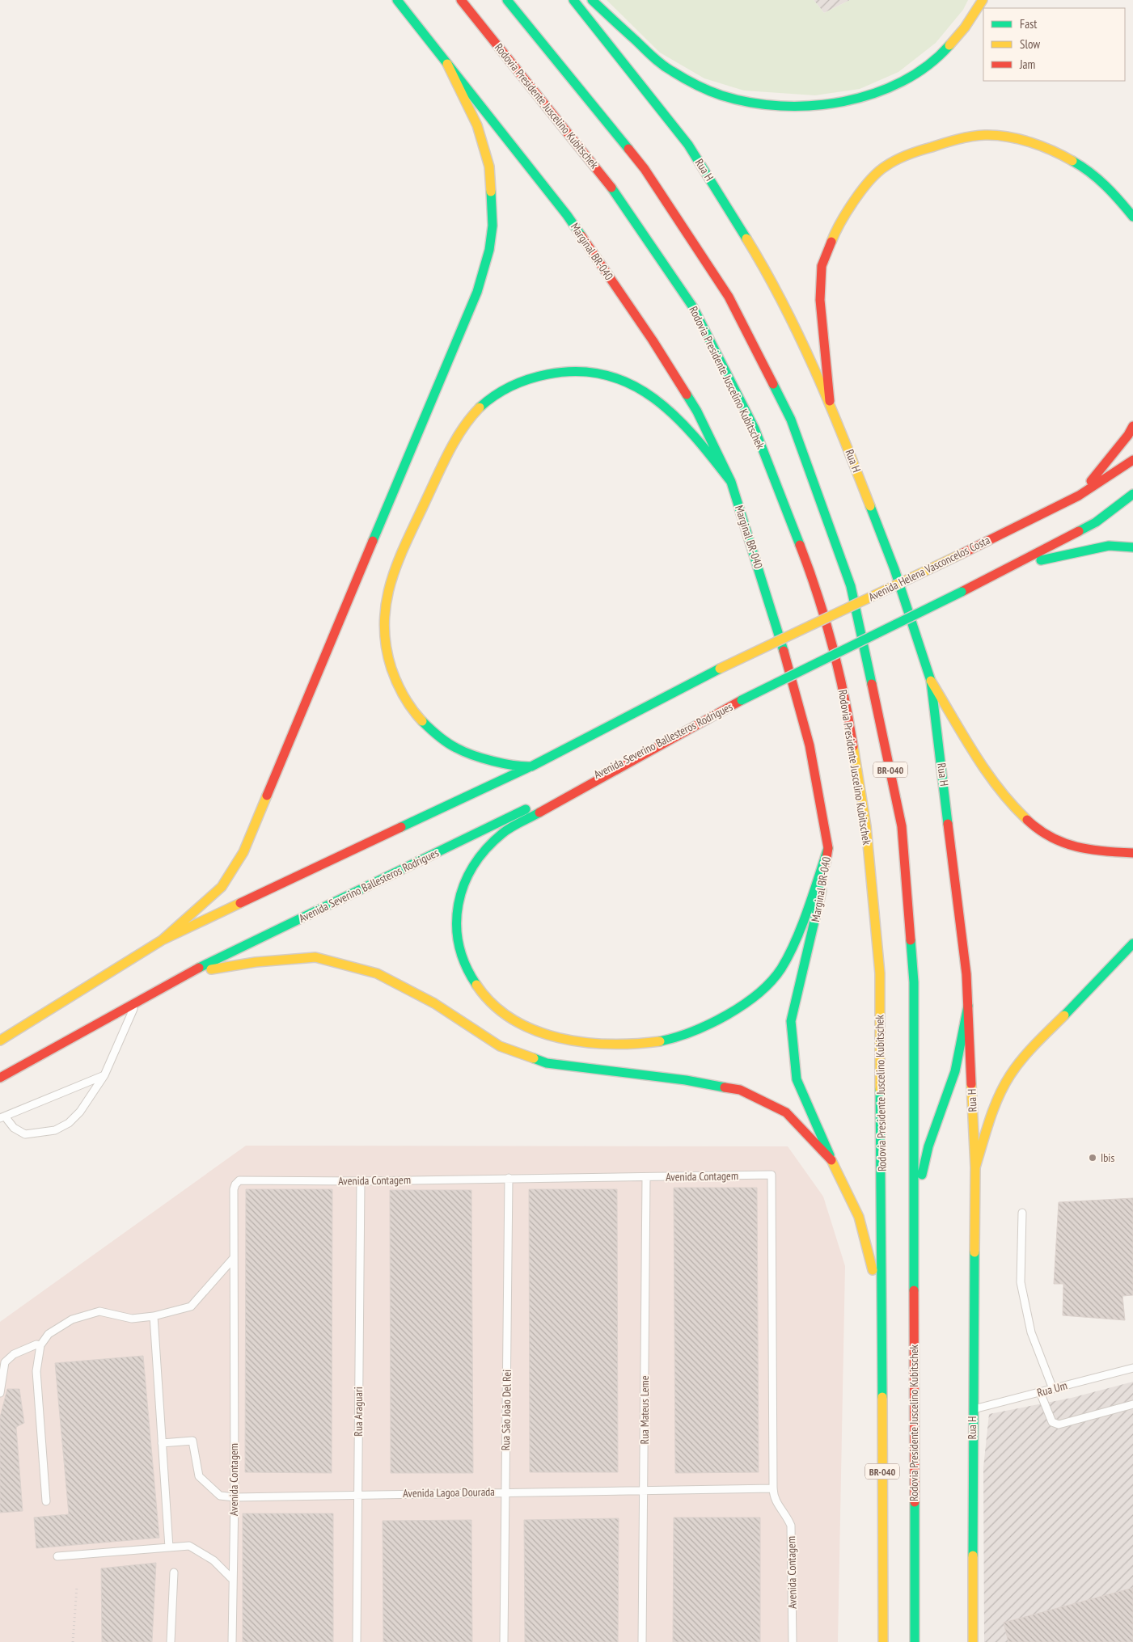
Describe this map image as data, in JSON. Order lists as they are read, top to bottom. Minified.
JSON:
{"streets":{"main road":["Rodovia Presidente Juscelino Kubitschek","Rua H","Marginal BR-040","Avenida Helena Vasconcelos Costa","Avenida Severino Ballesteros Rodrigues","BR-040"],"lane":["Avenida Contagem","Rua Um","Rua São João Del Rei","Rua Mateus Leme","Rua Araguari","Avenida Lagoa Dourada"]},"crossings":[["Rua H","Rua Um"],["Avenida Contagem","Rua São João Del Rei"],["Avenida Contagem","Rua Mateus Leme"],["Avenida Contagem","Rua Araguari"],["Avenida Contagem","Avenida Lagoa Dourada"],["Rua São João Del Rei","Avenida Lagoa Dourada"],["Rua Mateus Leme","Avenida Lagoa Dourada"],["Rua Araguari","Avenida Lagoa Dourada"]],"places":["Ibis"],"legend":["Fast","Slow","Jam"]}
